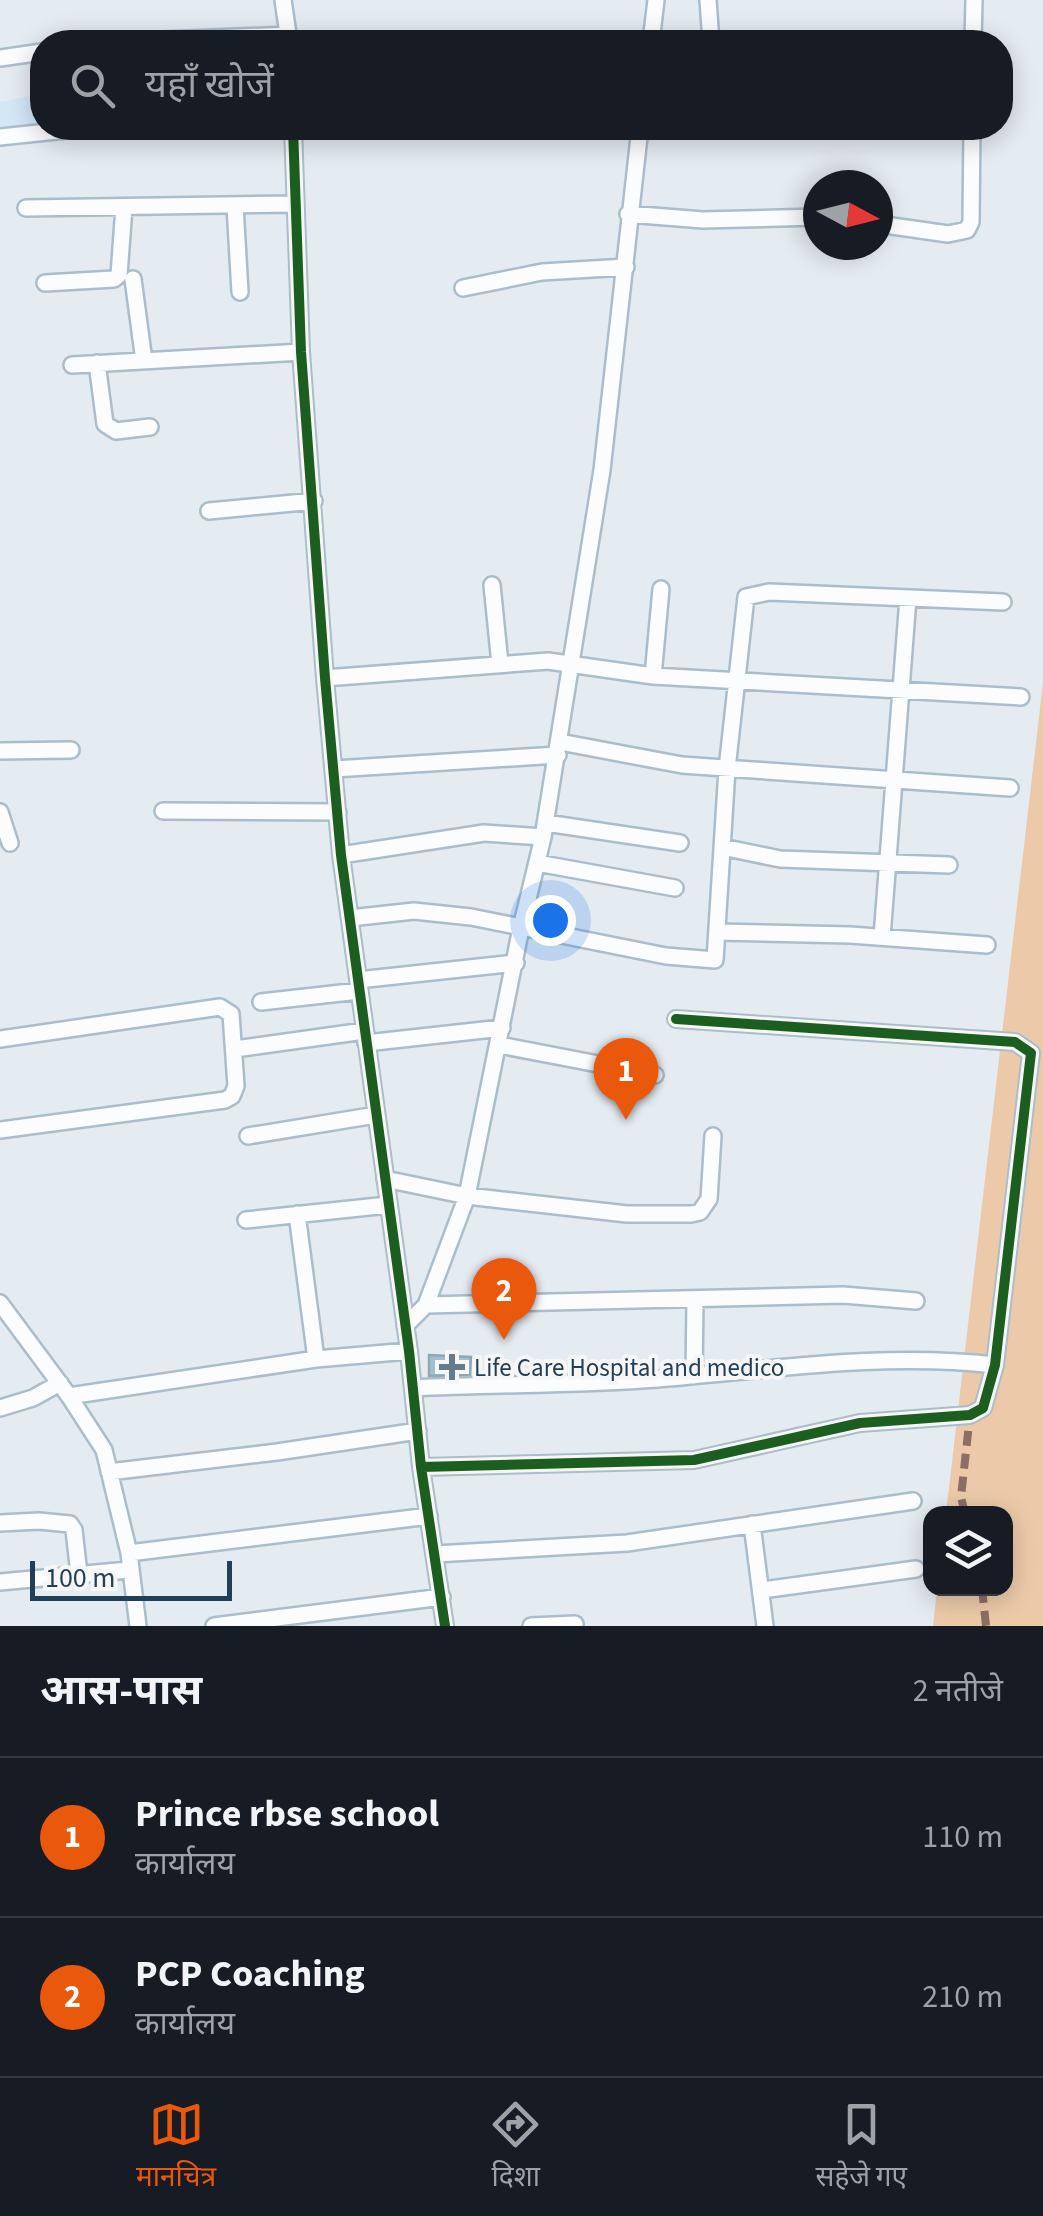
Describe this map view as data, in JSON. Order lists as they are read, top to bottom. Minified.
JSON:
{"places":{"health":["Life Care Hospital and medico"]},"scale_bar":"100 m","north":"right","page":{"search":"यहाँ खोजें","pins":["1","2"],"scale":"100 m","heading":["आस-पास","2 नतीजे"],"list":[{"mark":"1","name":"Prince rbse school","note":"कार्यालय","value":"110 m"},{"mark":"2","name":"PCP Coaching","note":"कार्यालय","value":"210 m"}],"nav":["मानचित्र","दिशा","सहेजे गए"]}}
